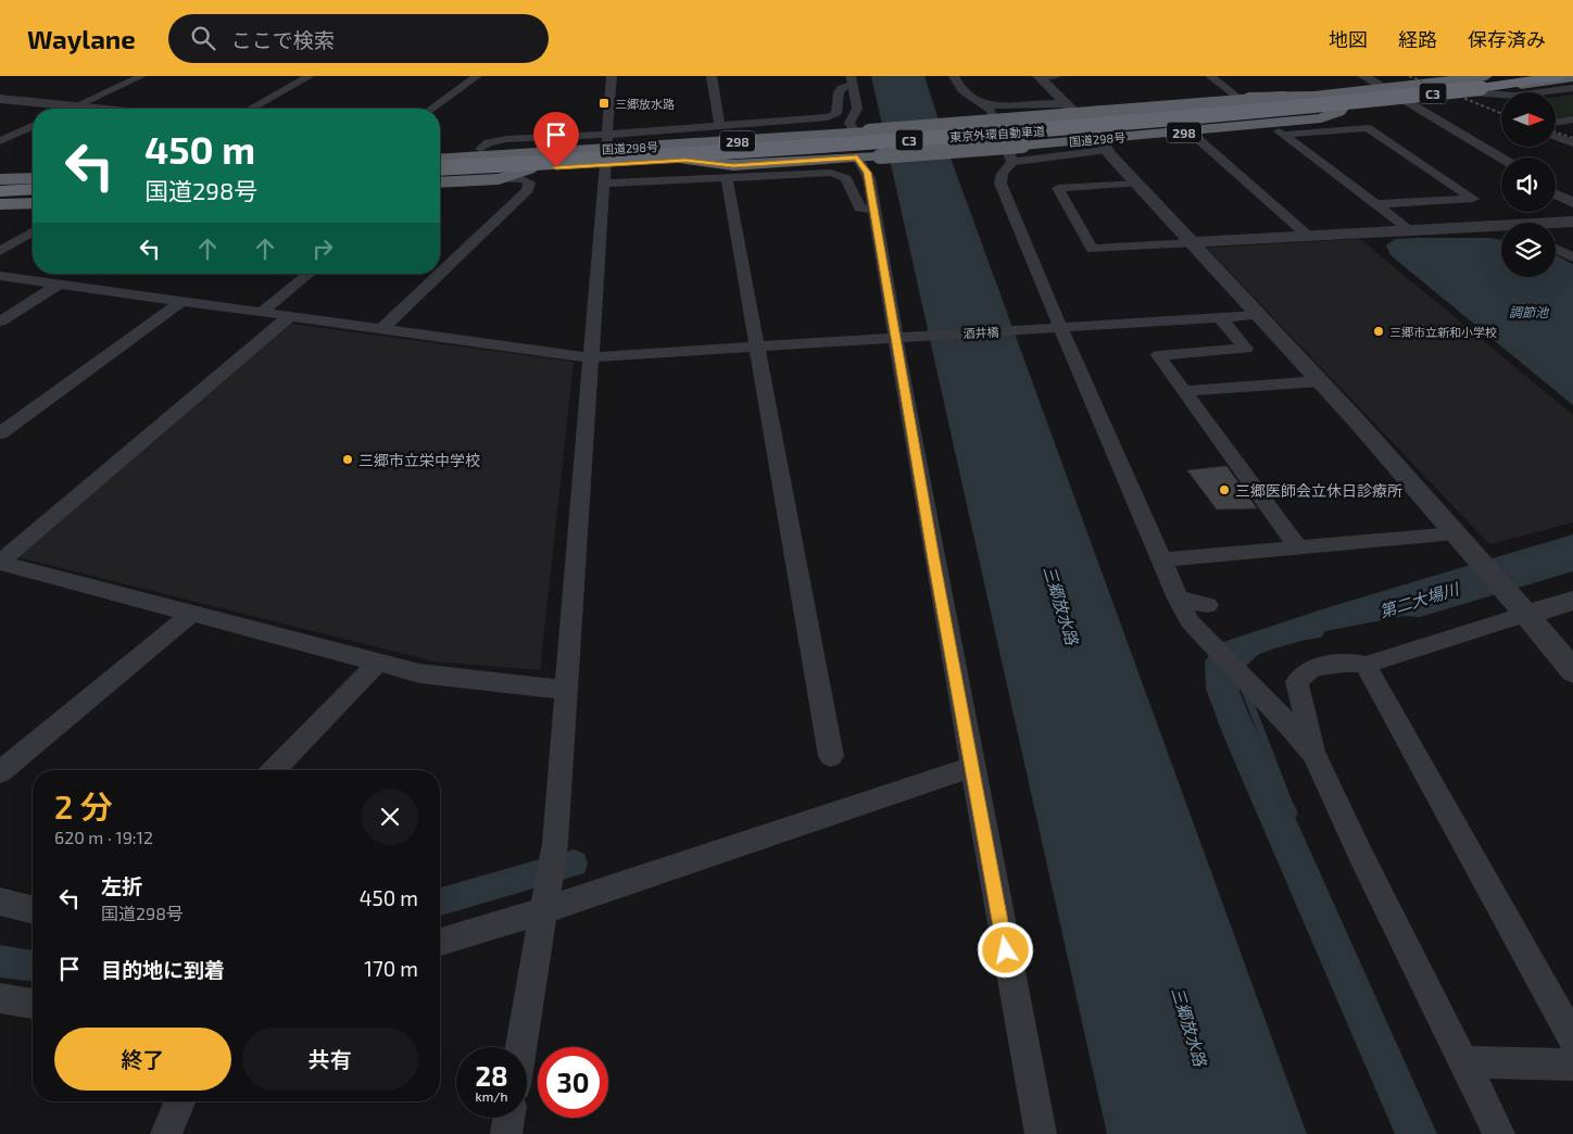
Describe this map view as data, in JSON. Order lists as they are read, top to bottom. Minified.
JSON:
{"streets":{"highway":["C3","298","東京外環自動車道","国道298号"],"street":["酒井橋"]},"crossings":[["東京外環自動車道","国道298号"]],"water":["調節池","第二大場川","三郷放水路"],"places":{"transit":["三郷放水路"],"other":["三郷市立新和小学校","三郷市立栄中学校","三郷医師会立休日診療所"]},"north":"right","page":{"header":"Waylane","search":"ここで検索","nav":["地図","経路","保存済み"],"turn":["450 m","国道298号"],"heading":["2 分","620 m · 19:12"],"list":[{"name":"左折","note":"国道298号","value":"450 m"},{"name":"目的地に到着","value":"170 m"}],"buttons":["終了","共有"],"speed":"28 km/h","limit":"30"}}
